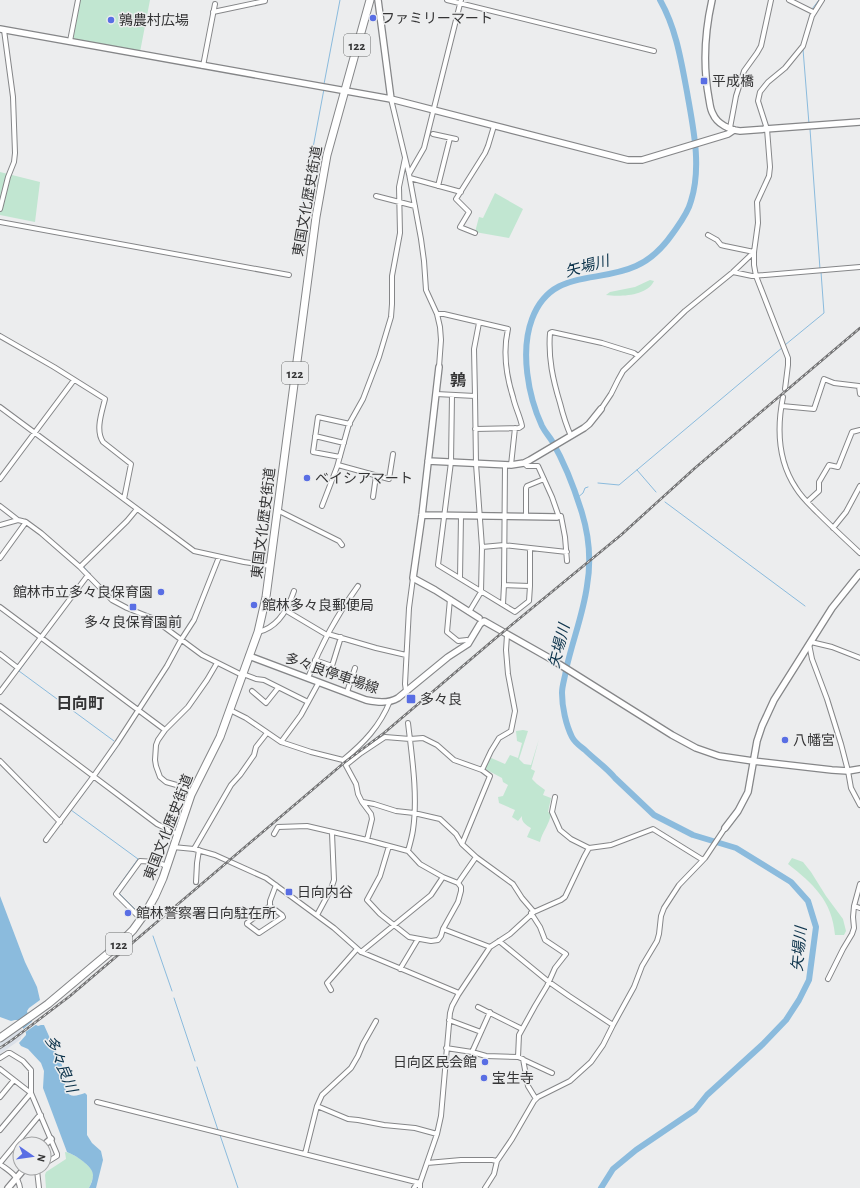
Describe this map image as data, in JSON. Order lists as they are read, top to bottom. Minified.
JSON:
{"streets":{"highway":["122","東国文化歴史街道"],"street":["多々良停車場線"]},"crossings":[["東国文化歴史街道","多々良停車場線"]],"districts":["鶉","日向町"],"water":["矢場川","多々良川"],"places":{"other":["ファミリーマート","鶉農村広場","ベイシアマート","館林市立多々良保育園","館林多々良郵便局","八幡宮","館林警察署日向駐在所","日向区民会館","宝生寺"],"transit":["平成橋","多々良保育園前","多々良","日向内谷"]},"north":"right"}
